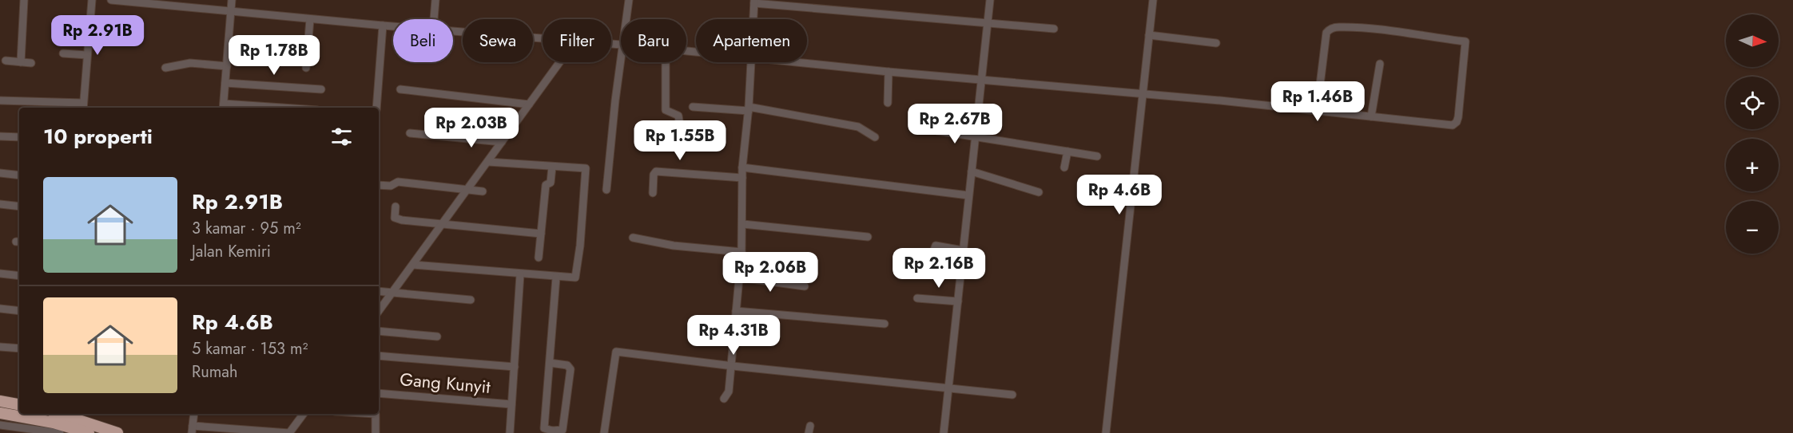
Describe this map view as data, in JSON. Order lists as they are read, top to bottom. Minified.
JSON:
{"streets":{"street":["Gang Kunyit"]},"north":"right","page":{"map_buttons":["+","−"],"price":["Rp 2.91B","Rp 1.78B","Rp 1.46B","Rp 2.67B","Rp 2.03B","Rp 1.55B","Rp 4.6B","Rp 2.16B","Rp 2.06B","Rp 4.31B"],"chip":["Beli","Sewa","Filter","Baru","Apartemen"],"heading":"10 properti","list":[{"name":"Rp 2.91B","note":"3 kamar · 95 m² · Jalan Kemiri"},{"name":"Rp 4.6B","note":"5 kamar · 153 m² · Rumah"}]}}
